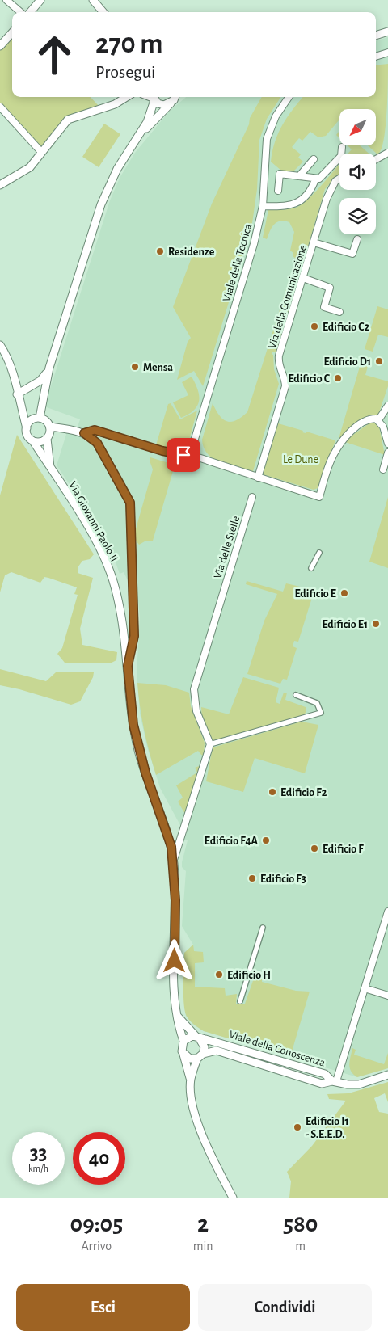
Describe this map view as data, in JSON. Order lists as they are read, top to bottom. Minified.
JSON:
{"streets":{"street":["Viale della Tecnica","Via della Comunicazione","Via Giovanni Paolo II","Via delle Stelle","Viale della Conoscenza"]},"crossings":[["Via Giovanni Paolo II","Viale della Conoscenza"]],"parks":["Le Dune"],"places":["Residenze","Edificio C2","Edificio D1","Mensa","Edificio C","Edificio E","Edificio E1","Edificio F2","Edificio F4A","Edificio F","Edificio F3","Edificio H","Edificio I1 - S.E.E.D."],"north":"bottom left","page":{"turn":["270 m","Prosegui"],"speed":"33 km/h","limit":"40","eta":["09:05","Arrivo","2","min","580","m"],"buttons":["Esci","Condividi"]}}
